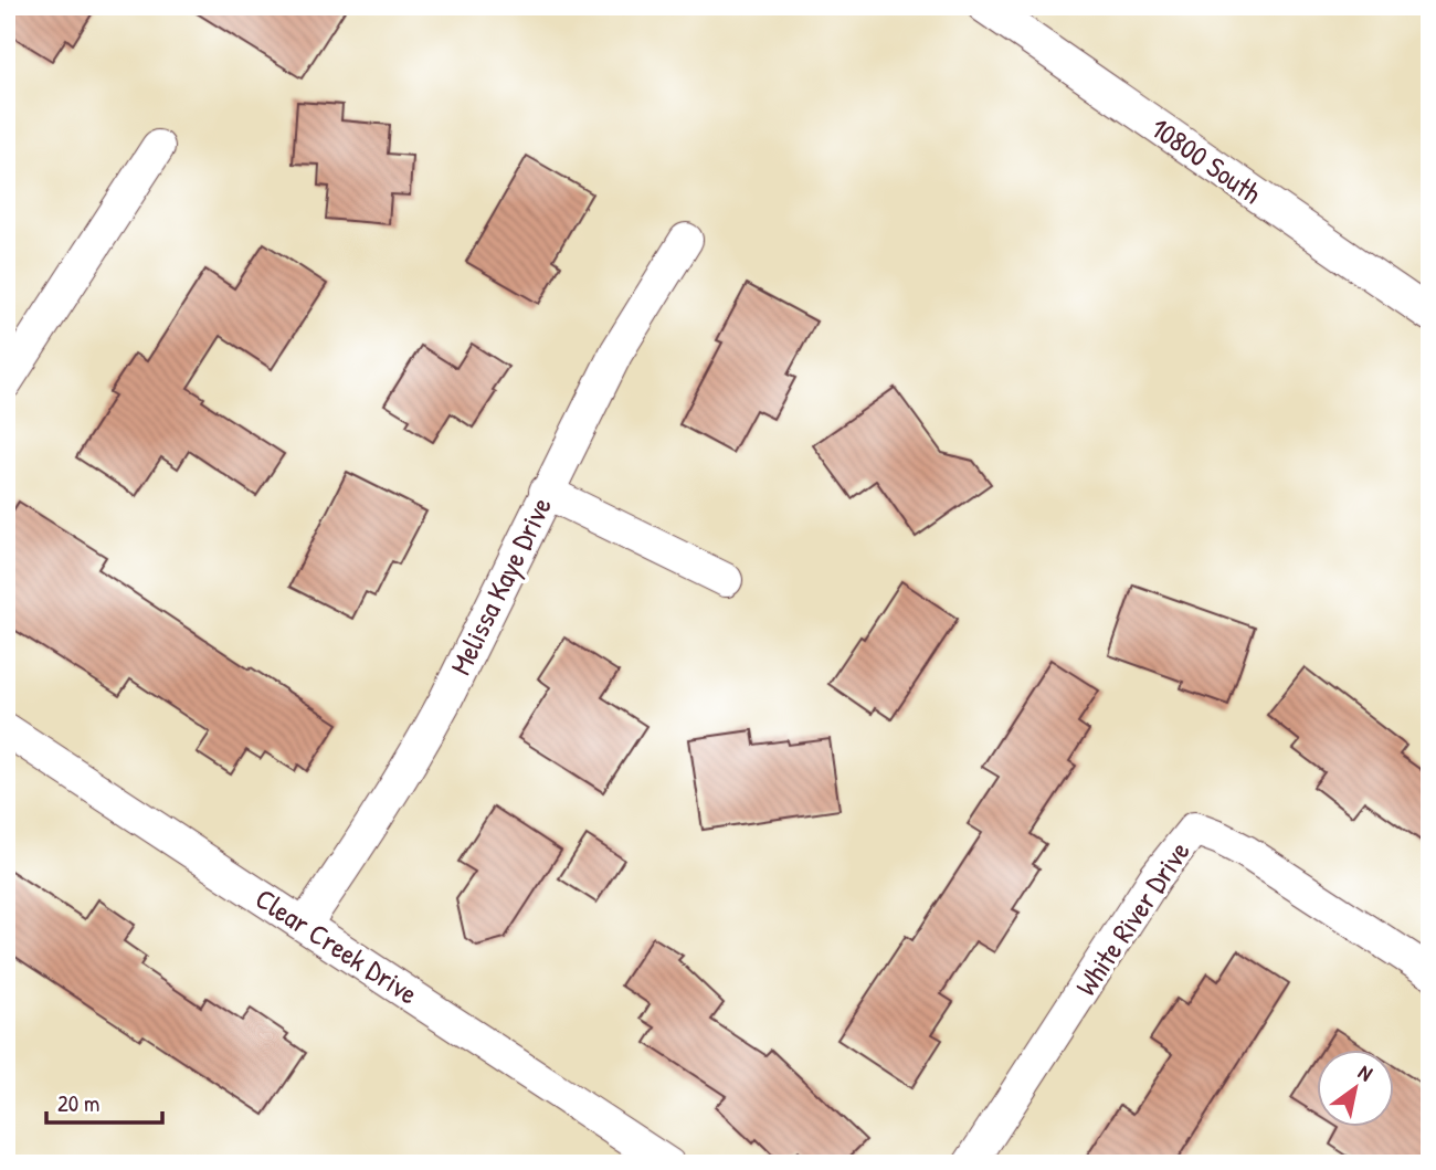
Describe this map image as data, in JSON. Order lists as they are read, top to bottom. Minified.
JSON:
{"streets":{"street":["10800 South","Melissa Kaye Drive","White River Drive","Clear Creek Drive"]},"crossings":[["Melissa Kaye Drive","Clear Creek Drive"]],"scale_bar":"20 m","north":"top right"}
